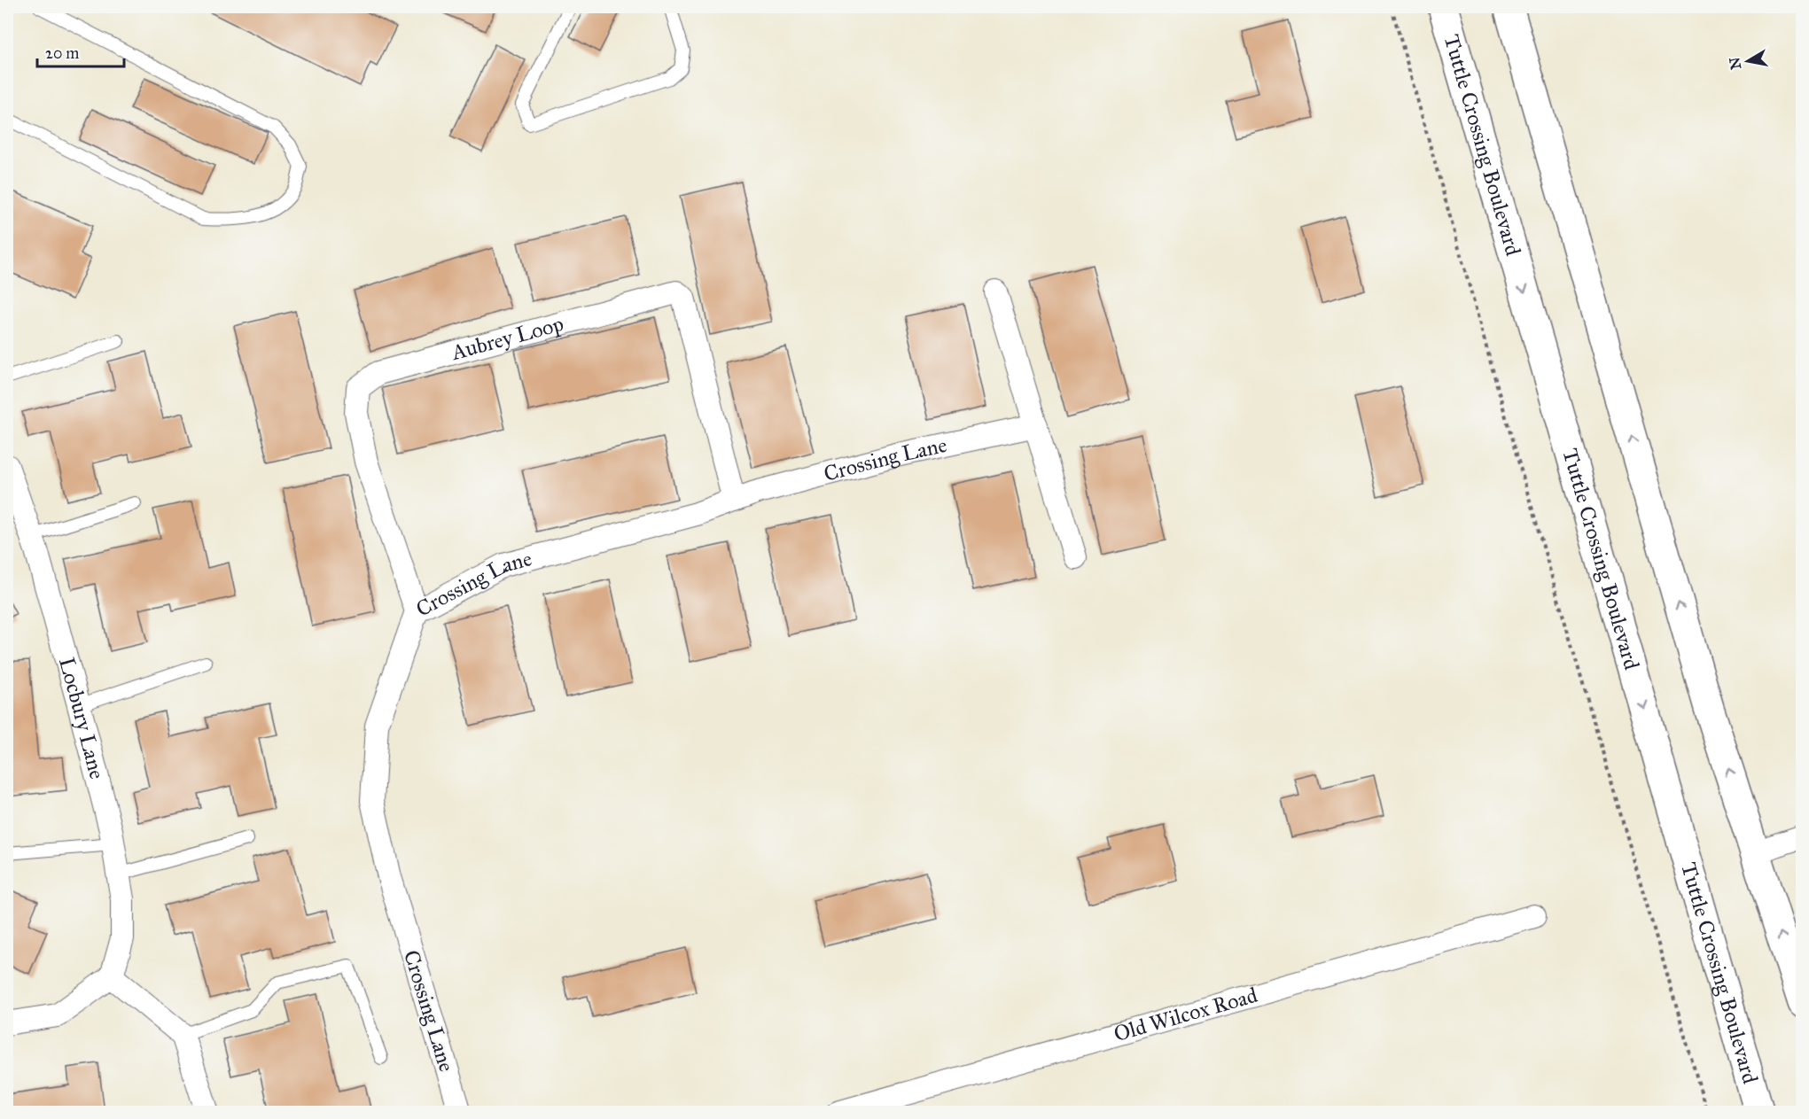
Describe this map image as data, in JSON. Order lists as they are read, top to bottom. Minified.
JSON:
{"streets":{"street":["Tuttle Crossing Boulevard","Aubrey Loop","Crossing Lane","Locbury Lane","Old Wilcox Road"]},"crossings":[["Aubrey Loop","Crossing Lane"]],"scale_bar":"20 m","north":"left"}
